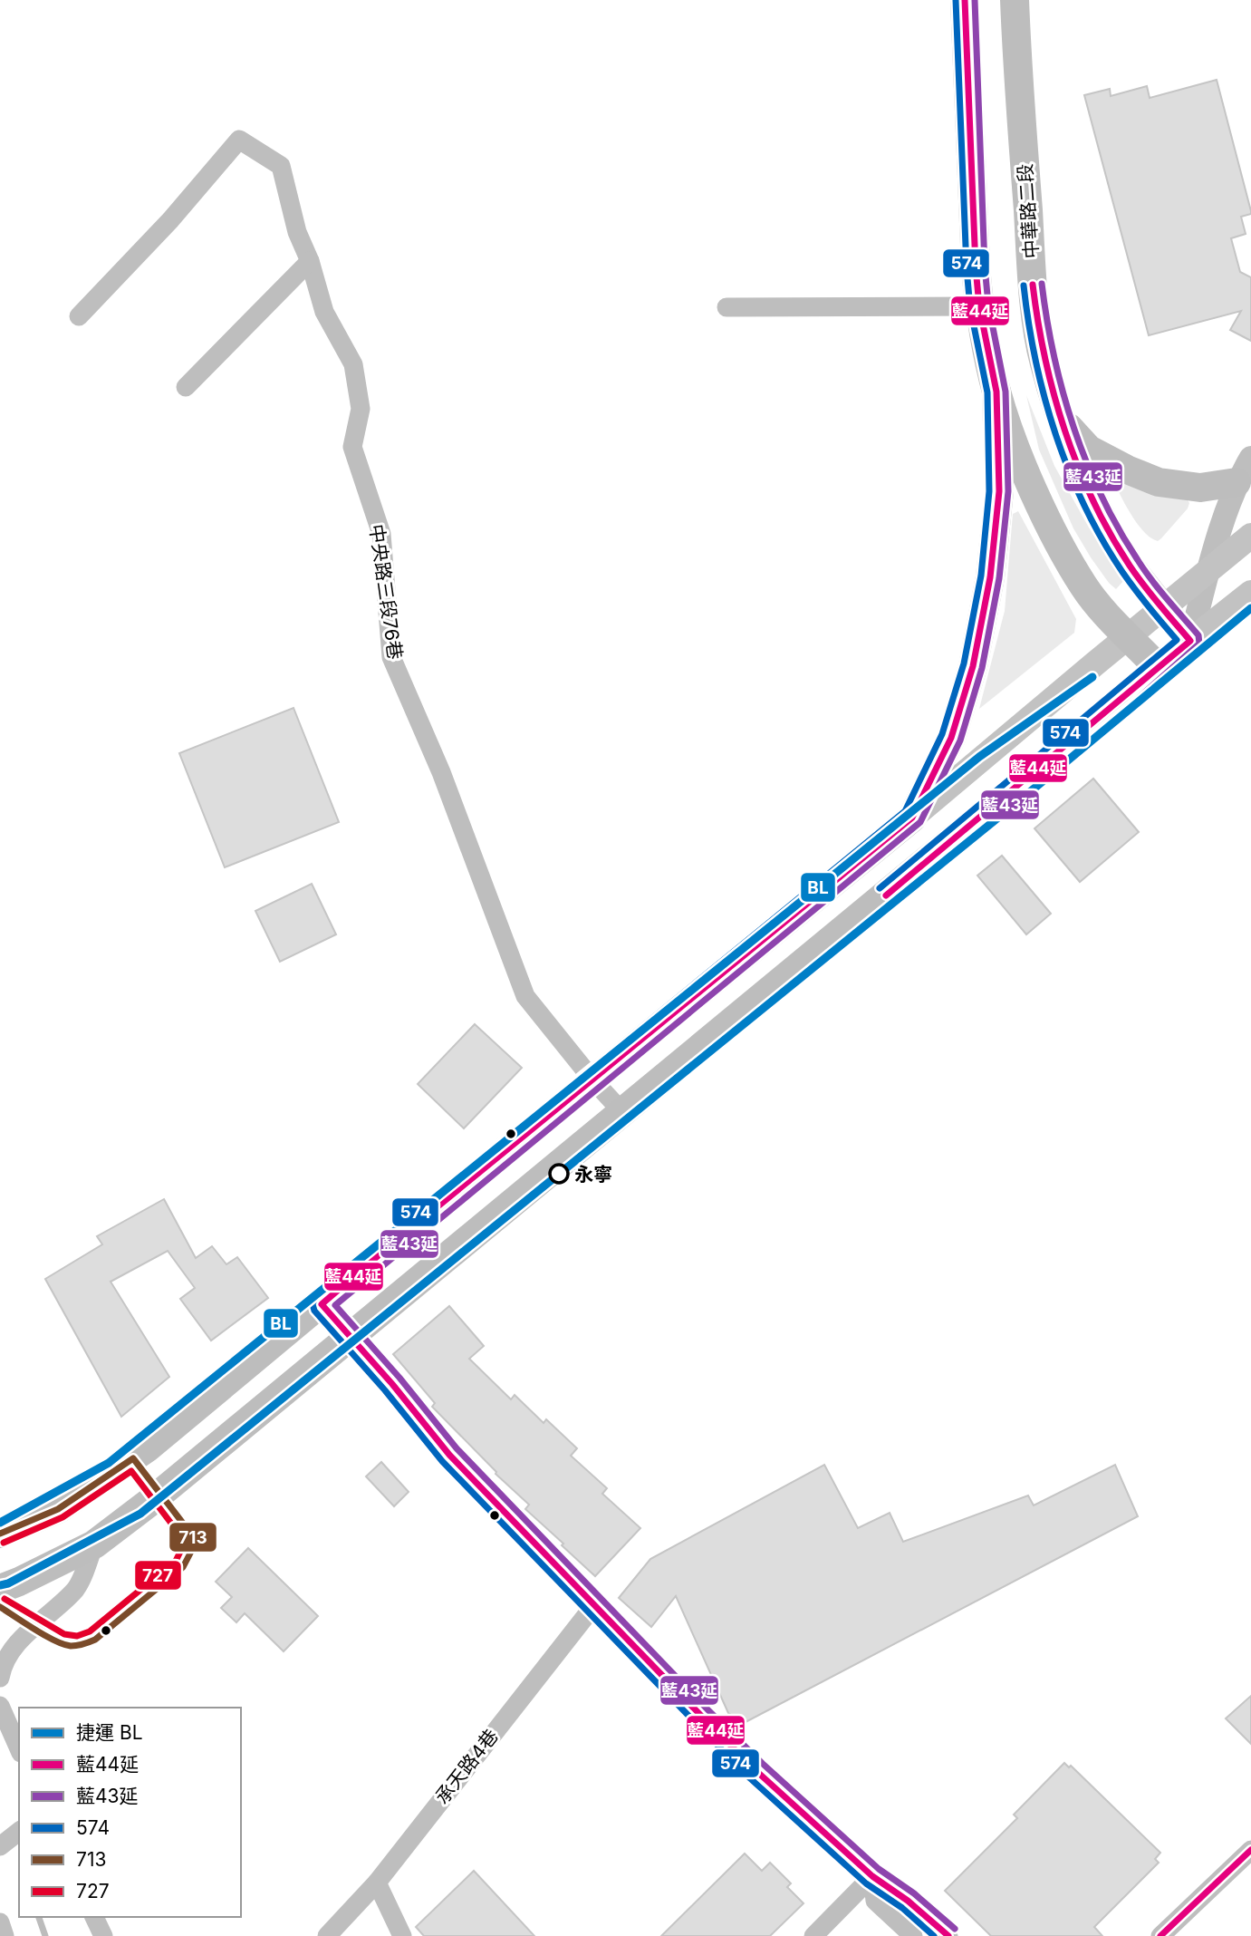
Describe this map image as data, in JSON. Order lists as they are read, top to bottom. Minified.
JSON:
{"streets":{"main road":["中華路二段"],"street":["中央路三段76巷","承天路4巷"]},"places":["永寧"],"lines":["transit line 藍44延","transit line 藍43延","transit line 574","metro line BL","transit line 713","transit line 727"],"legend":["捷運 BL","藍44延","藍43延","574","713","727"]}
